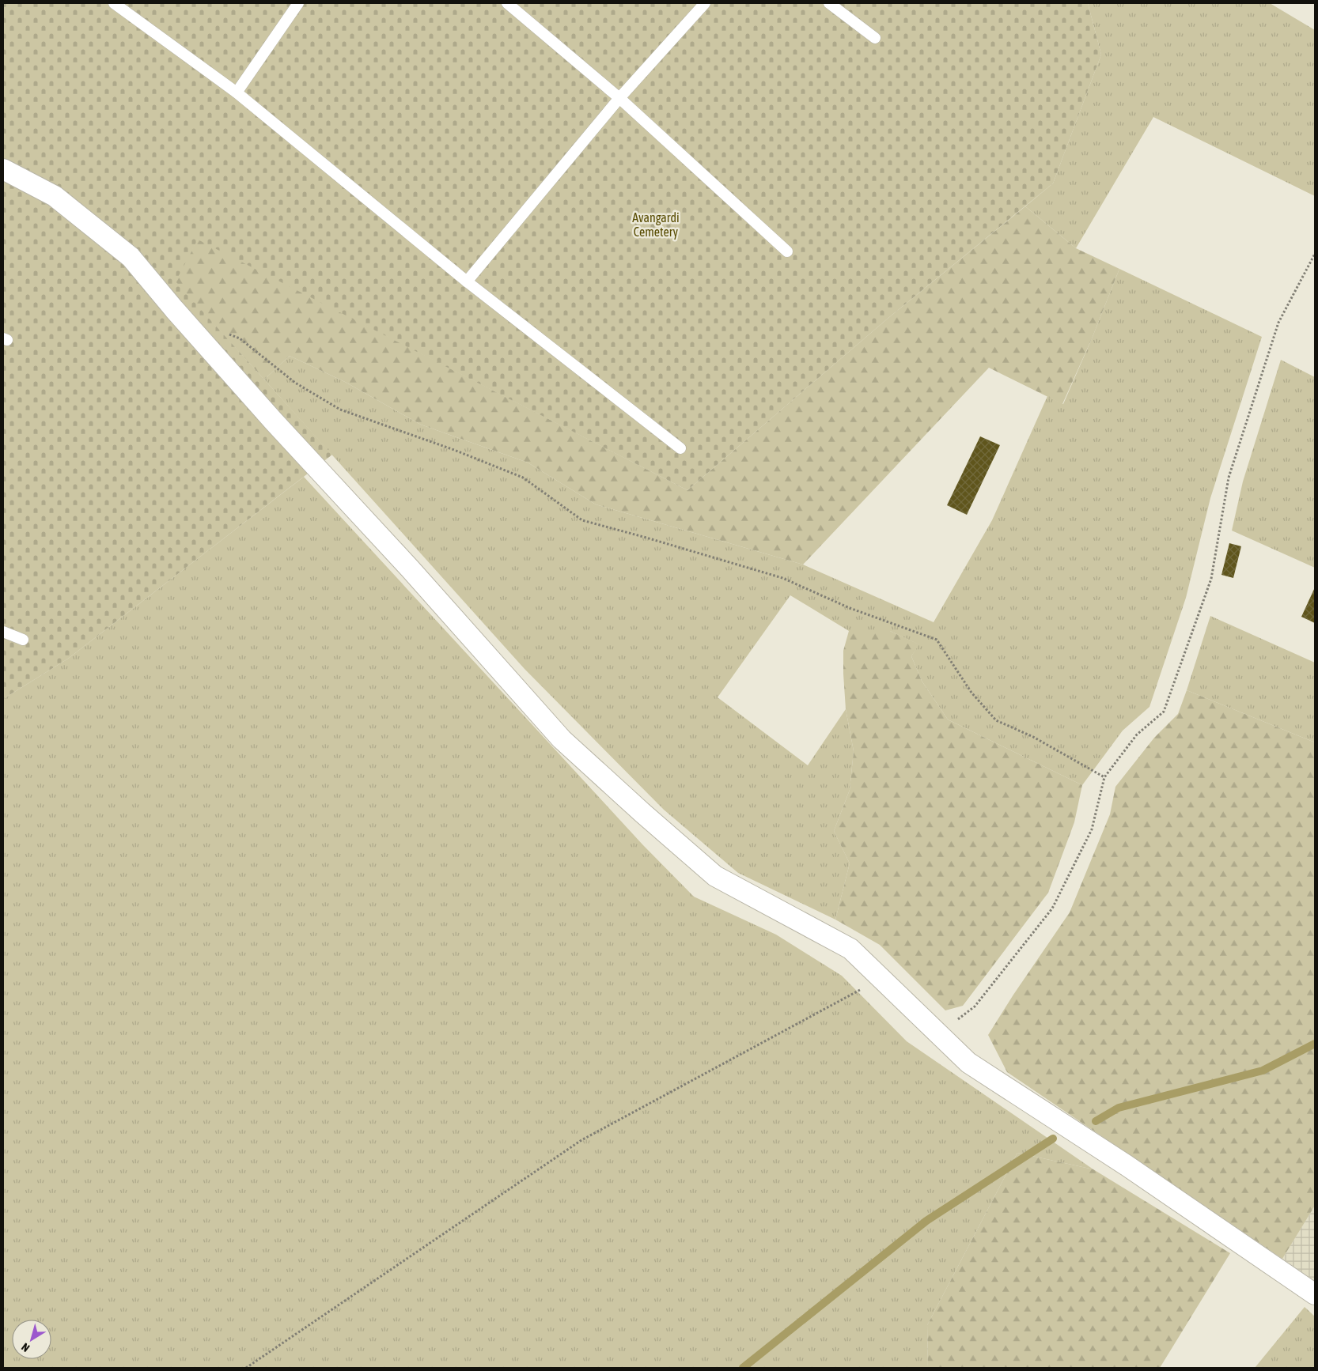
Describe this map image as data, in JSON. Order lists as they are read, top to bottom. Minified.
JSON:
{"parks":["Avangardi Cemetery"],"north":"bottom left"}
